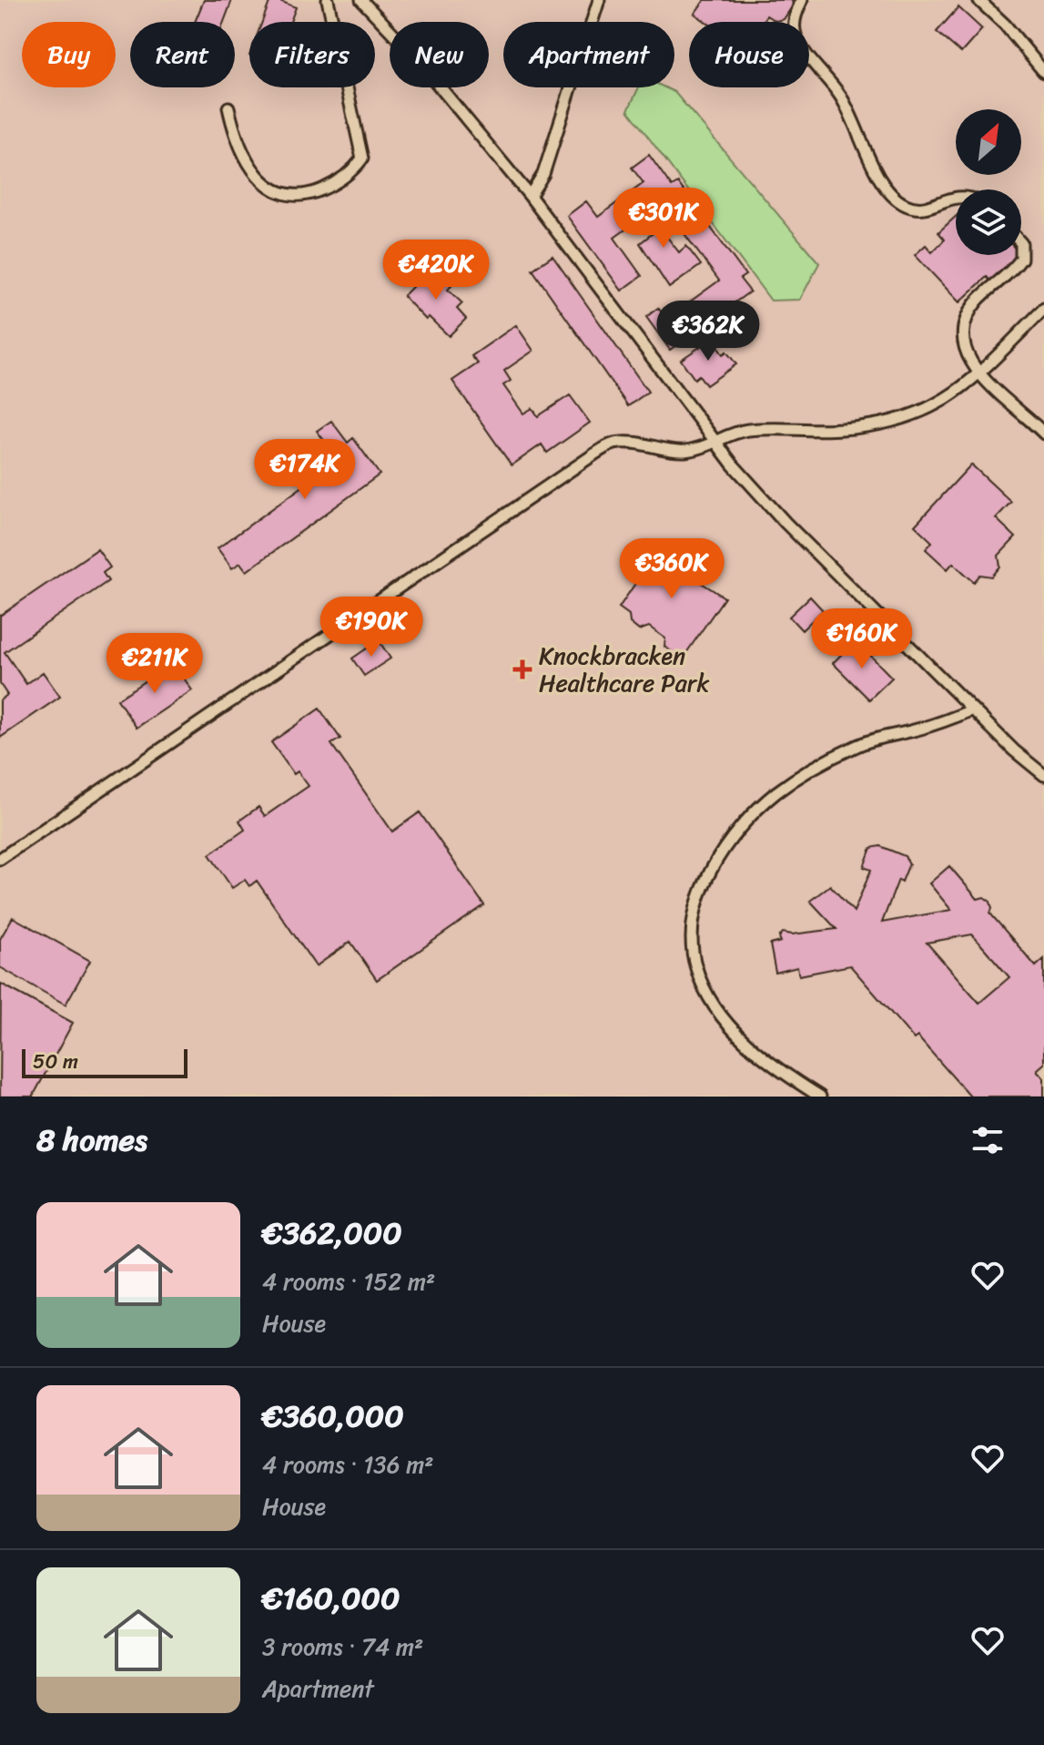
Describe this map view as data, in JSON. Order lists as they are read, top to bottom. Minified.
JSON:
{"places":{"health":["Knockbracken Healthcare Park"]},"scale_bar":"50 m","north":"top right","page":{"chip":["Buy","Rent","Filters","New","Apartment","House"],"price":["€301K","€420K","€362K","€174K","€360K","€190K","€160K","€211K"],"scale":"50 m","heading":"8 homes","list":[{"name":"€362,000","note":"4 rooms · 152 m² · House"},{"name":"€360,000","note":"4 rooms · 136 m² · House"},{"name":"€160,000","note":"3 rooms · 74 m² · Apartment"}]}}
